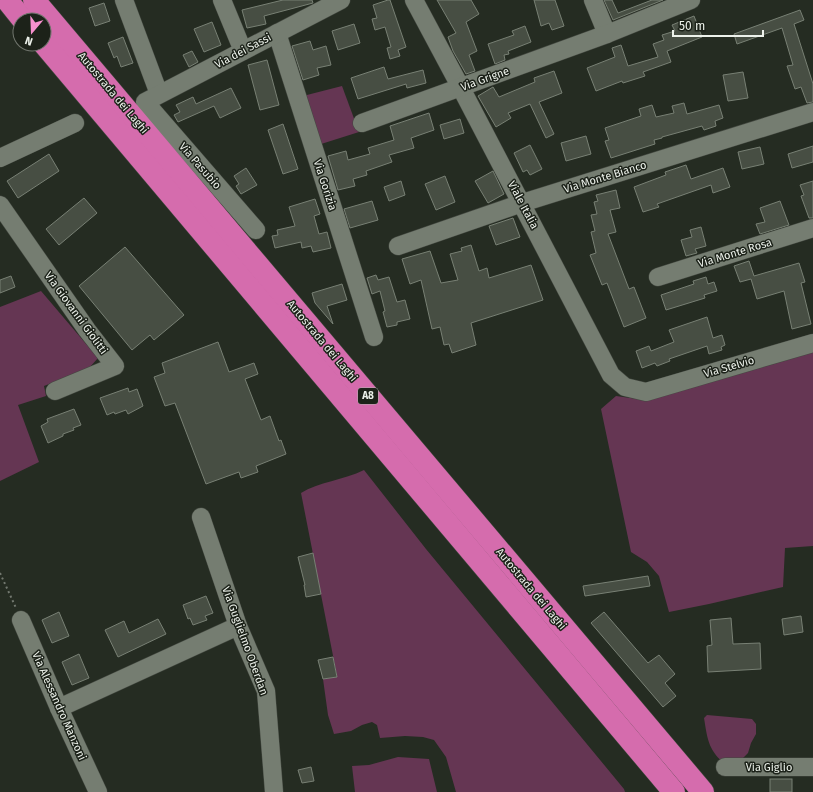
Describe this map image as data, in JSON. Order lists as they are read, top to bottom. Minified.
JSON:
{"streets":{"highway":["Autostrada dei Laghi","A8"],"street":["Via dei Sassi","Via Grigne","Via Pasubio","Via Monte Bianco","Via Gorizia","Viale Italia","Via Monte Rosa","Via Giovanni Giolitti","Via Stelvio","Via Guglielmo Oberdan","Via Alessandro Manzoni","Via Giglio"]},"crossings":[["Via dei Sassi","Via Pasubio"],["Via dei Sassi","Via Gorizia"],["Via Grigne","Viale Italia"],["Via Monte Bianco","Viale Italia"],["Viale Italia","Via Stelvio"]],"scale_bar":"50 m","north":"bottom"}
